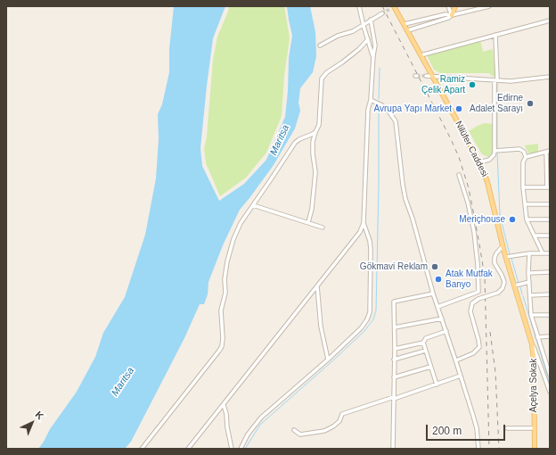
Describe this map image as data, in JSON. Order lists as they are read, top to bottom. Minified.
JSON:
{"streets":{"main road":["Nilüfer Caddesi","Açelya Sokak"]},"crossings":[["Nilüfer Caddesi","Açelya Sokak"]],"water":["Maritsa"],"places":["Ramiz Çelik Apart","Edirne Adalet Sarayı","Avrupa Yapı Market","Meriçhouse","Gökmavi Reklam","Atak Mutfak Banyo"],"scale_bar":"200 m","north":"top right"}
